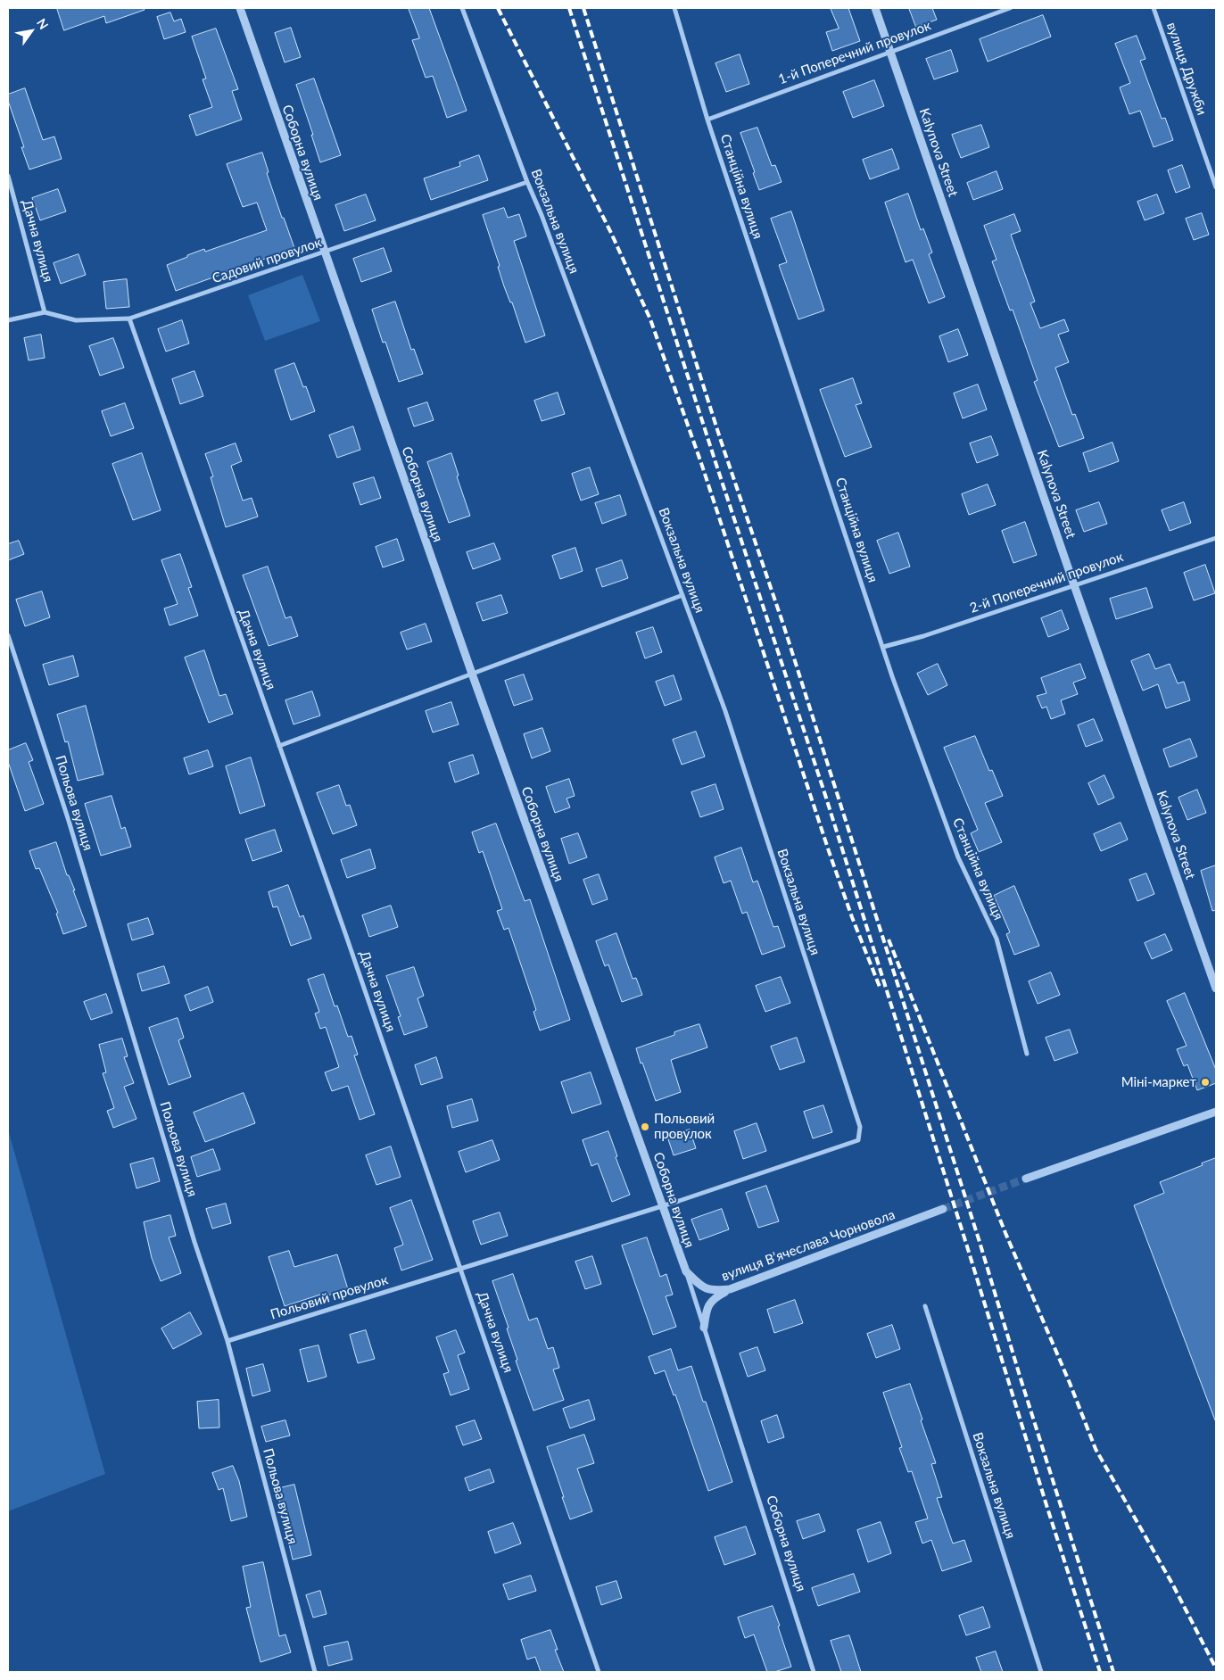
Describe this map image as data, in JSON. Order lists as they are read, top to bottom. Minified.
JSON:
{"streets":{"street":["1-й Поперечний провулок","вулиця Дружби","Соборна вулиця","Kalynova Street","Станційна вулиця","Вокзальна вулиця","Дачна вулиця","Садовий провулок","2-й Поперечний провулок","Польова вулиця","вулиця Вʼячеслава Чорновола","Польовий провулок"]},"crossings":[["1-й Поперечний провулок","Kalynova Street"],["1-й Поперечний провулок","Станційна вулиця"],["Соборна вулиця","Садовий провулок"],["Соборна вулиця","вулиця Вʼячеслава Чорновола"],["Соборна вулиця","Польовий провулок"],["Kalynova Street","2-й Поперечний провулок"],["Станційна вулиця","2-й Поперечний провулок"],["Вокзальна вулиця","Садовий провулок"],["Вокзальна вулиця","Польовий провулок"],["Дачна вулиця","Садовий провулок"],["Дачна вулиця","Польовий провулок"],["Польова вулиця","Польовий провулок"]],"places":["Міні-маркет","Польовий провулок"],"north":"top right"}
